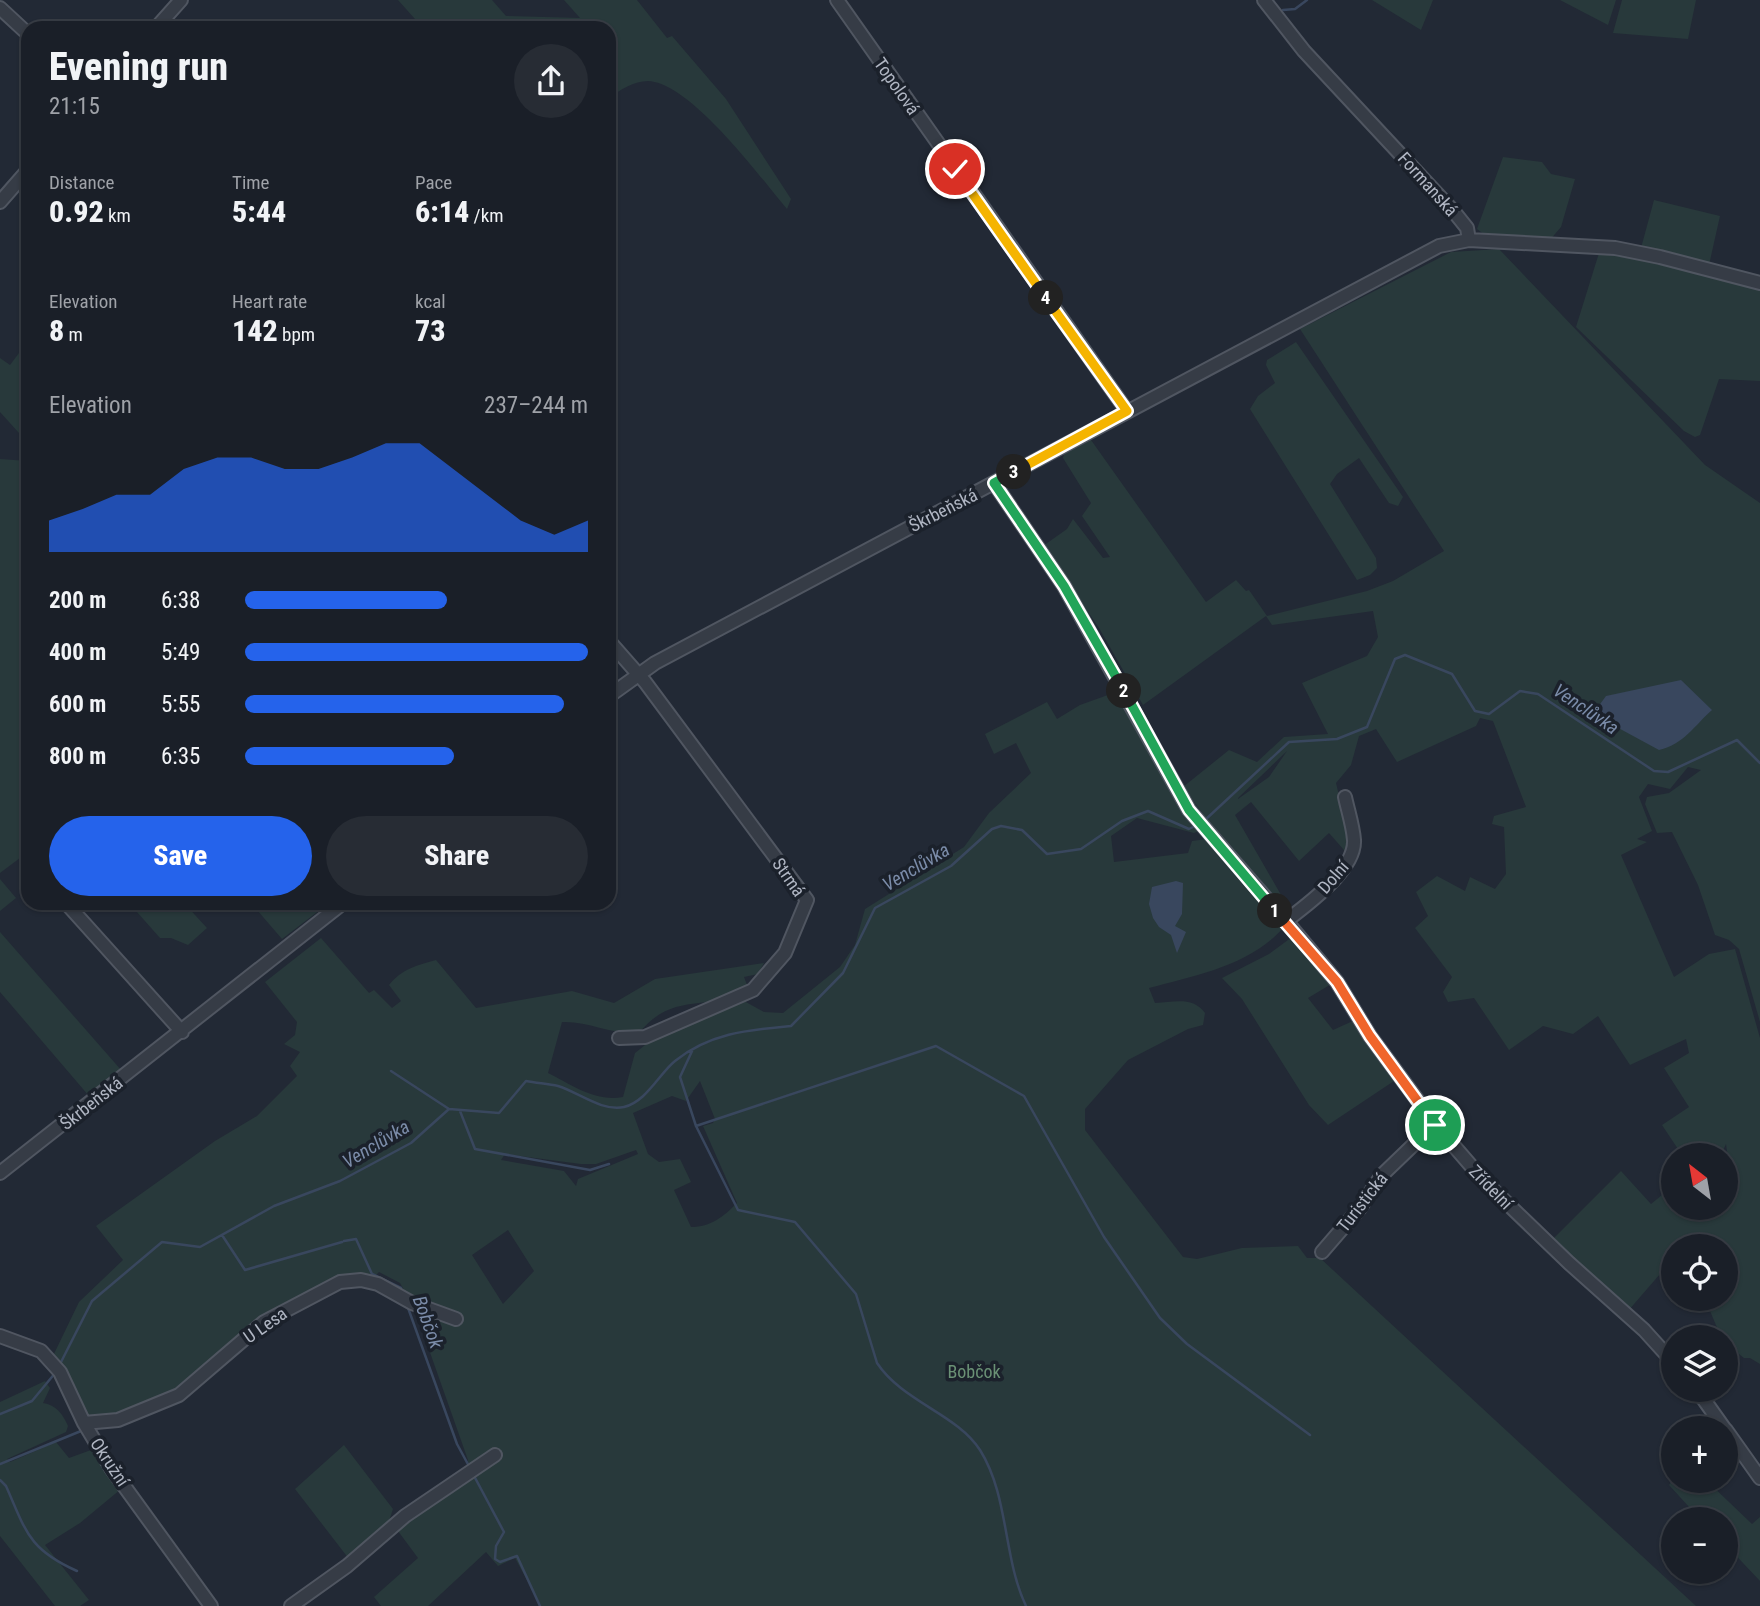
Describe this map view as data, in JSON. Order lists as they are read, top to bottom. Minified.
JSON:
{"streets":{"street":["Topolová","Formanská","Škrbeňská","Strmá","Dolní","Zřídelní","Turistická","U Lesa","Okružní"]},"crossings":[["Topolová","Škrbeňská"],["Formanská","Škrbeňská"],["Škrbeňská","Strmá"],["Dolní","Zřídelní"],["Zřídelní","Turistická"],["U Lesa","Okružní"]],"water":["Venclůvka","Bobčok"],"parks":["Bobčok"],"north":"top left","page":{"heading":["Evening run","21:15"],"stats":[["Distance","0.92 km"],["Time","5:44"],["Pace","6:14 /km"],["Elevation","8 m"],["Heart rate","142 bpm"],["kcal","73"]],"pins":["4","3","2","1"],"chart":["Elevation","237–244 m"],"list":[{"name":"200 m","note":"6:38"},{"name":"400 m","note":"5:49"},{"name":"600 m","note":"5:55"},{"name":"800 m","note":"6:35"}],"buttons":["Save","Share"],"map_buttons":["+","−"]}}
